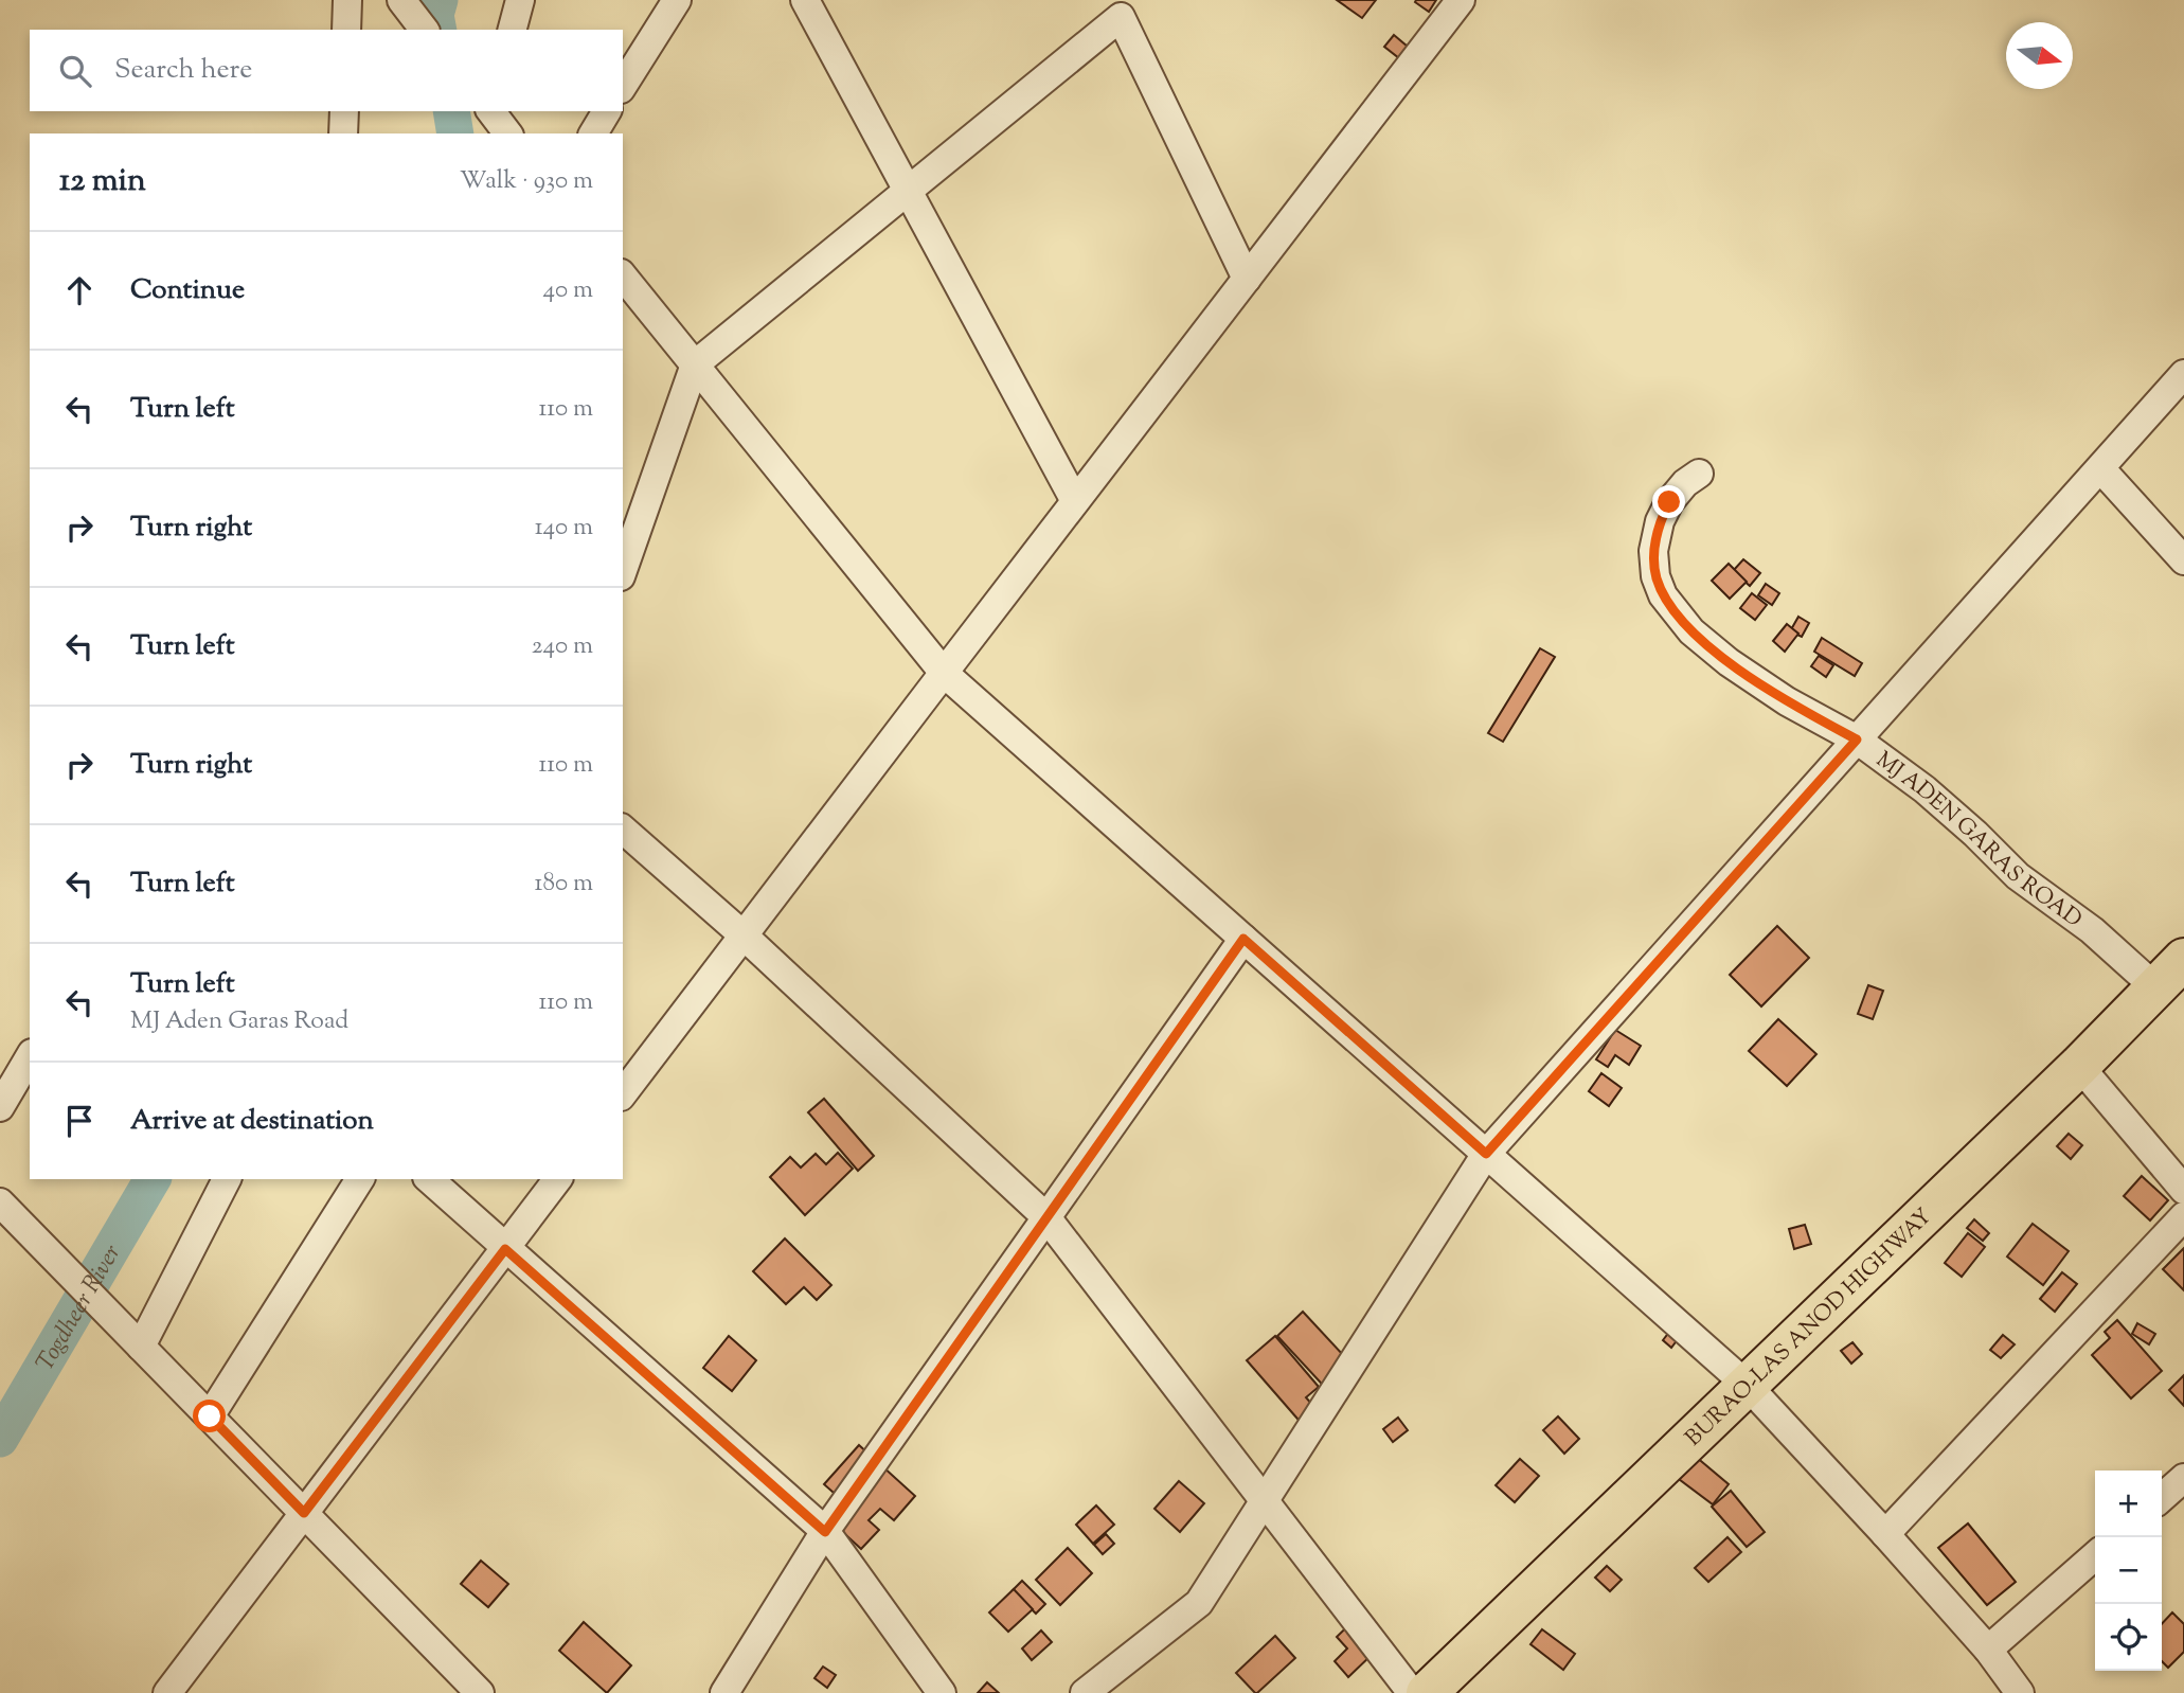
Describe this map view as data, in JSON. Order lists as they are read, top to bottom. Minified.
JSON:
{"streets":{"highway":["BURAO-LAS ANOD HIGHWAY"],"street":["MJ ADEN GARAS ROAD"]},"crossings":[["MJ ADEN GARAS ROAD","BURAO-LAS ANOD HIGHWAY"]],"water":["Togdheer River"],"north":"right","page":{"search":"Search here","heading":["12 min","Walk · 930 m"],"list":[["Continue","40 m"],["Turn left","110 m"],["Turn right","140 m"],["Turn left","240 m"],["Turn right","110 m"],["Turn left","180 m"],["Turn left","MJ Aden Garas Road","110 m"],"Arrive at destination"],"map_buttons":["+","−"]}}
